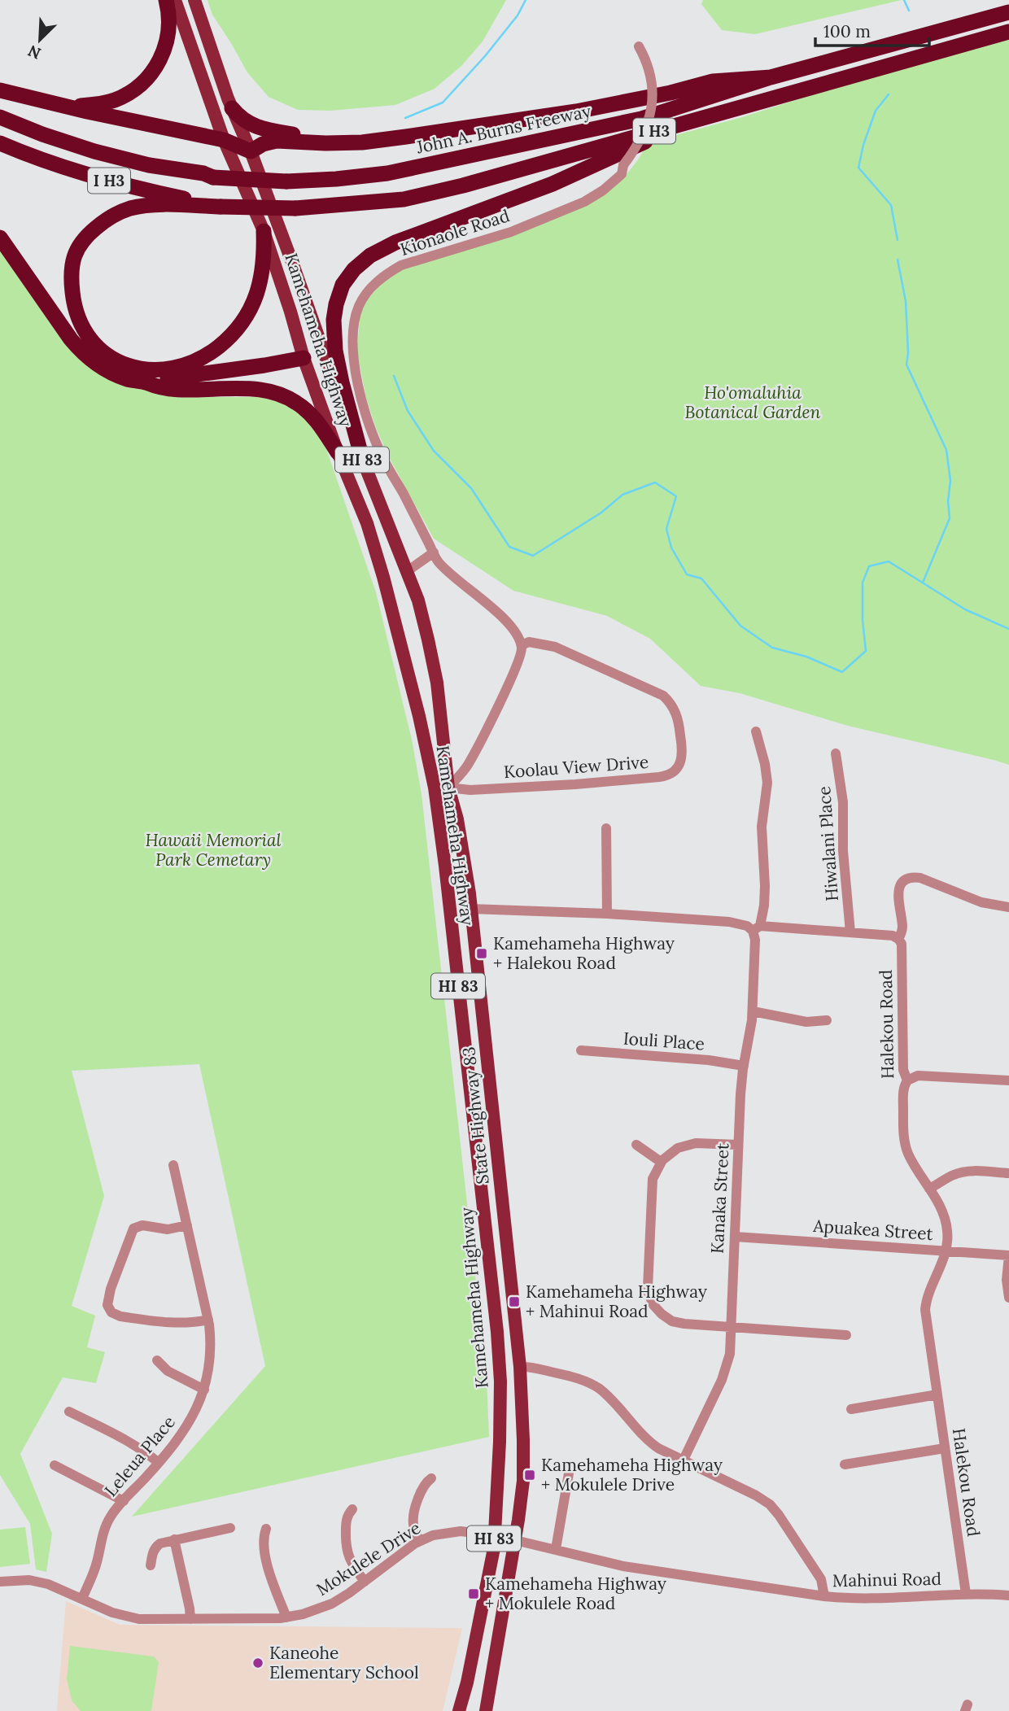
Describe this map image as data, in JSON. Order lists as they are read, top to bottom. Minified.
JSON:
{"streets":{"highway":["John A. Burns Freeway","I H3"],"main road":["Kamehameha Highway","HI 83","State Highway 83"],"street":["Kionaole Road","Koolau View Drive","Hiwalani Place","Halekou Road","Iouli Place","Kanaka Street","Apuakea Street","Leleua Place","Mokulele Drive","Mahinui Road"]},"crossings":[["Kionaole Road","Koolau View Drive"],["Kamehameha Highway","Koolau View Drive"],["Kamehameha Highway","State Highway 83"],["Kamehameha Highway","Mokulele Drive"],["Koolau View Drive","State Highway 83"],["Halekou Road","Apuakea Street"],["Halekou Road","Mahinui Road"],["Iouli Place","Kanaka Street"],["State Highway 83","Mokulele Drive"],["State Highway 83","Mahinui Road"],["Kanaka Street","Apuakea Street"],["Kanaka Street","Mahinui Road"],["Leleua Place","Mokulele Drive"],["Mokulele Drive","Mahinui Road"]],"parks":["Ho'omaluhia Botanical Garden","Hawaii Memorial Park Cemetary"],"places":{"transit":["Kamehameha Highway + Halekou Road","Kamehameha Highway + Mahinui Road","Kamehameha Highway + Mokulele Drive","Kamehameha Highway + Mokulele Road"],"other":["Kaneohe Elementary School"]},"scale_bar":"100 m","north":"bottom left"}
